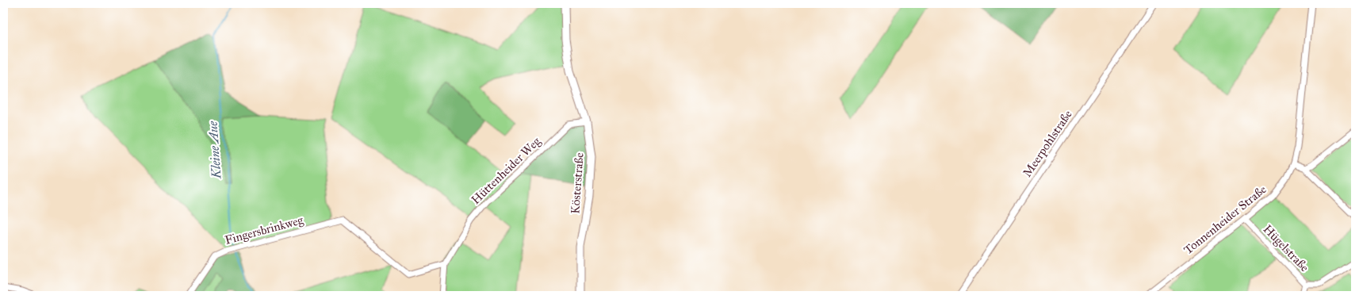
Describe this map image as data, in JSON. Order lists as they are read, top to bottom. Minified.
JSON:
{"streets":{"main road":["Kösterstraße"],"street":["Meerpohlstraße","Hüttenheider Weg","Tonnenheider Straße","Fingersbrinkweg","Hügelstraße"]},"crossings":[["Hüttenheider Weg","Kösterstraße"],["Hüttenheider Weg","Fingersbrinkweg"],["Tonnenheider Straße","Hügelstraße"]],"water":["Kleine Aue"]}
